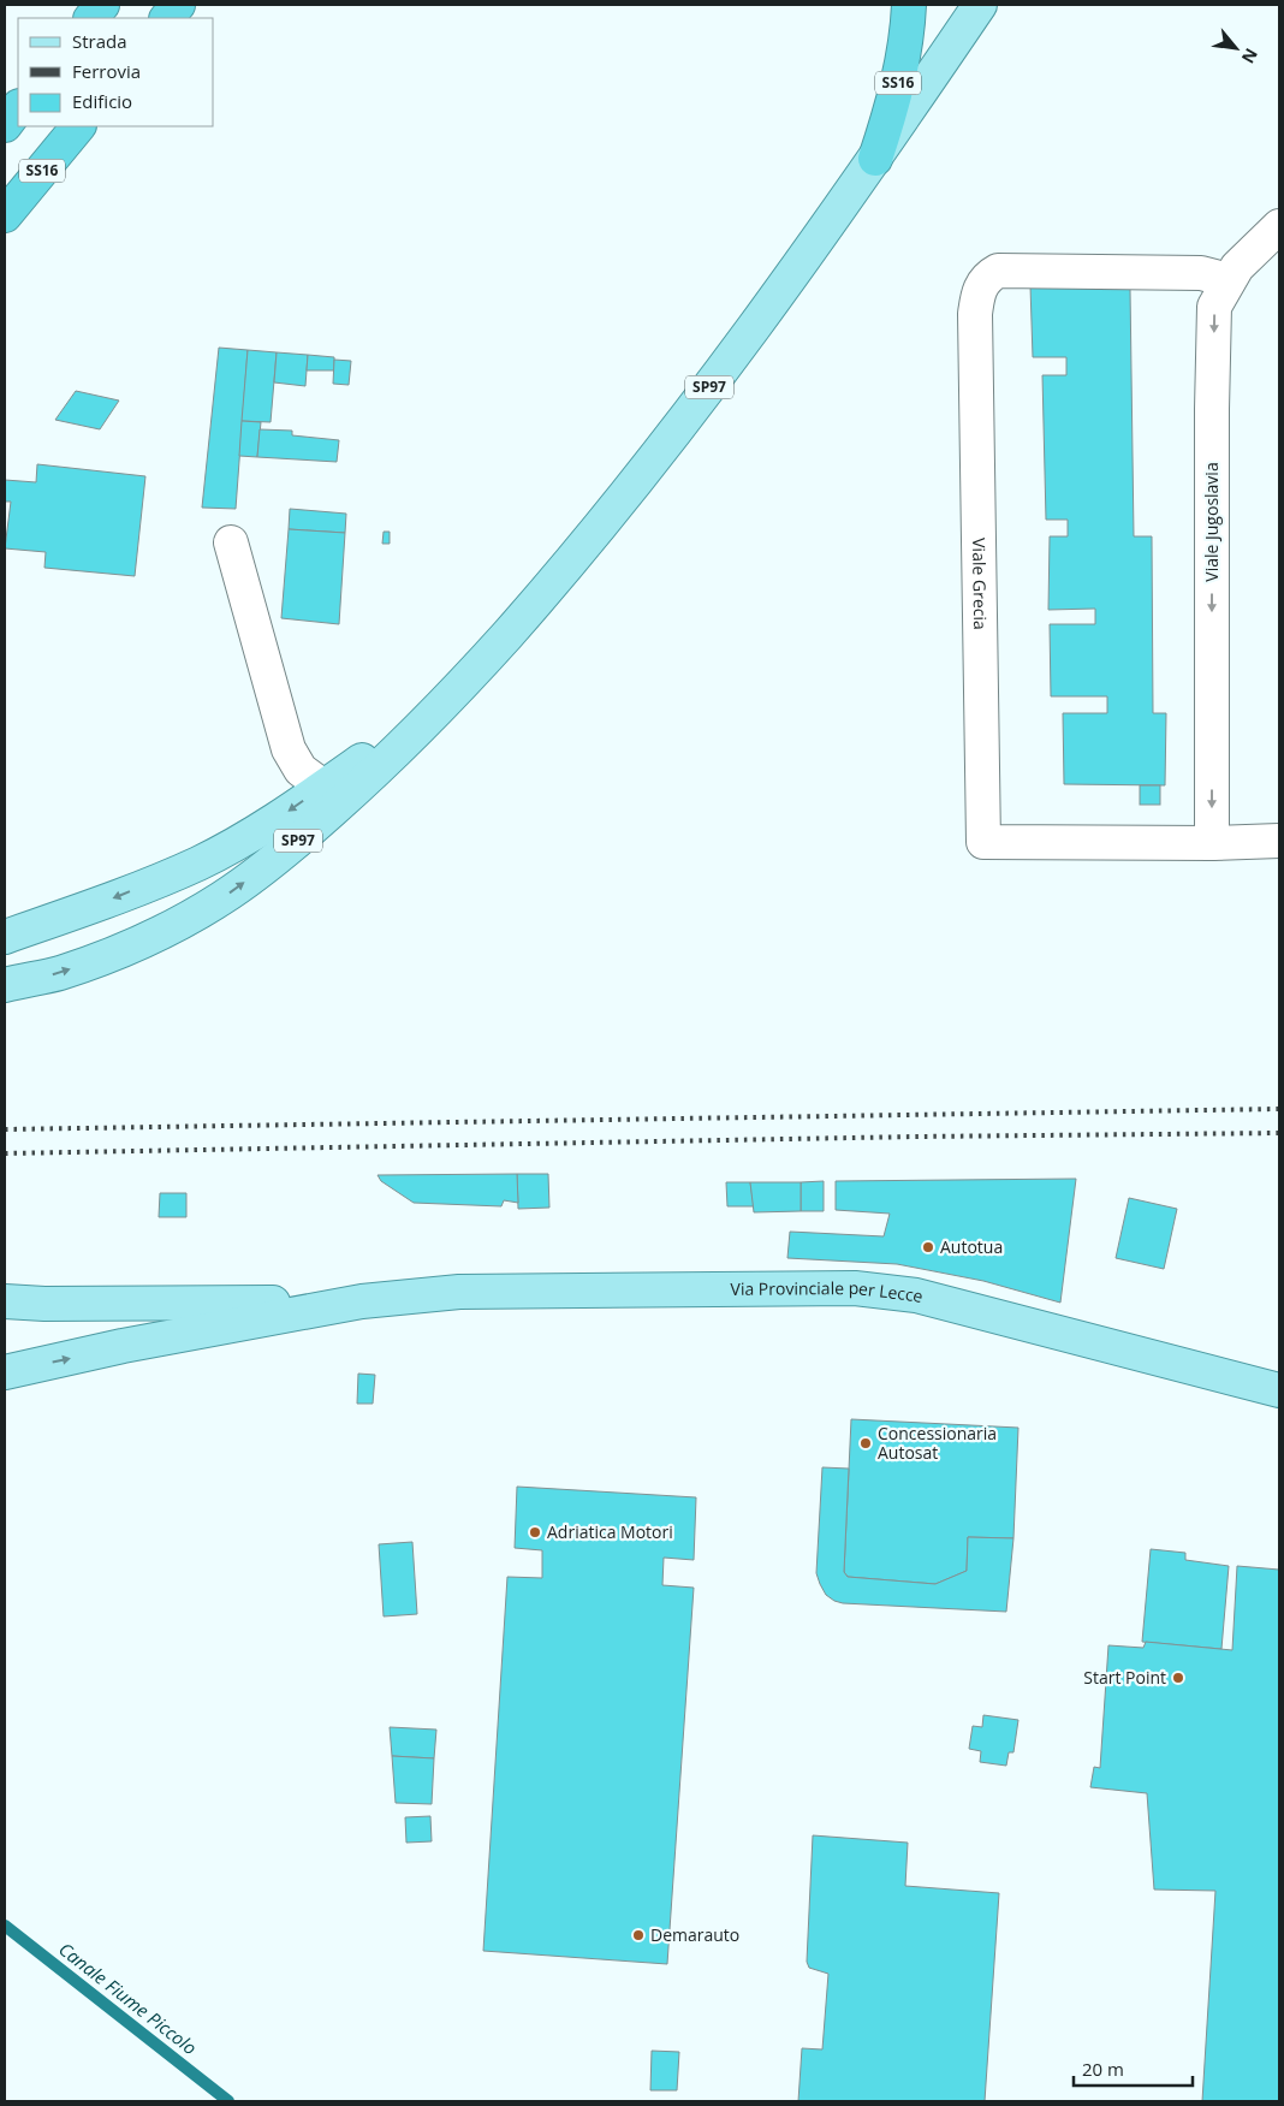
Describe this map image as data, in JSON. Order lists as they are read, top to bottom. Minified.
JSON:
{"streets":{"highway":["SS16"],"main road":["SP97","Via Provinciale per Lecce"],"street":["Viale Jugoslavia","Viale Grecia"]},"crossings":[["SS16","SP97"],["Viale Jugoslavia","Viale Grecia"]],"one_way":["Viale Jugoslavia"],"water":["Canale Fiume Piccolo"],"places":["Autotua","Concessionaria Autosat","Adriatica Motori","Start Point","Demarauto"],"legend":["Strada","Ferrovia","Edificio"],"scale_bar":"20 m","north":"bottom right"}
